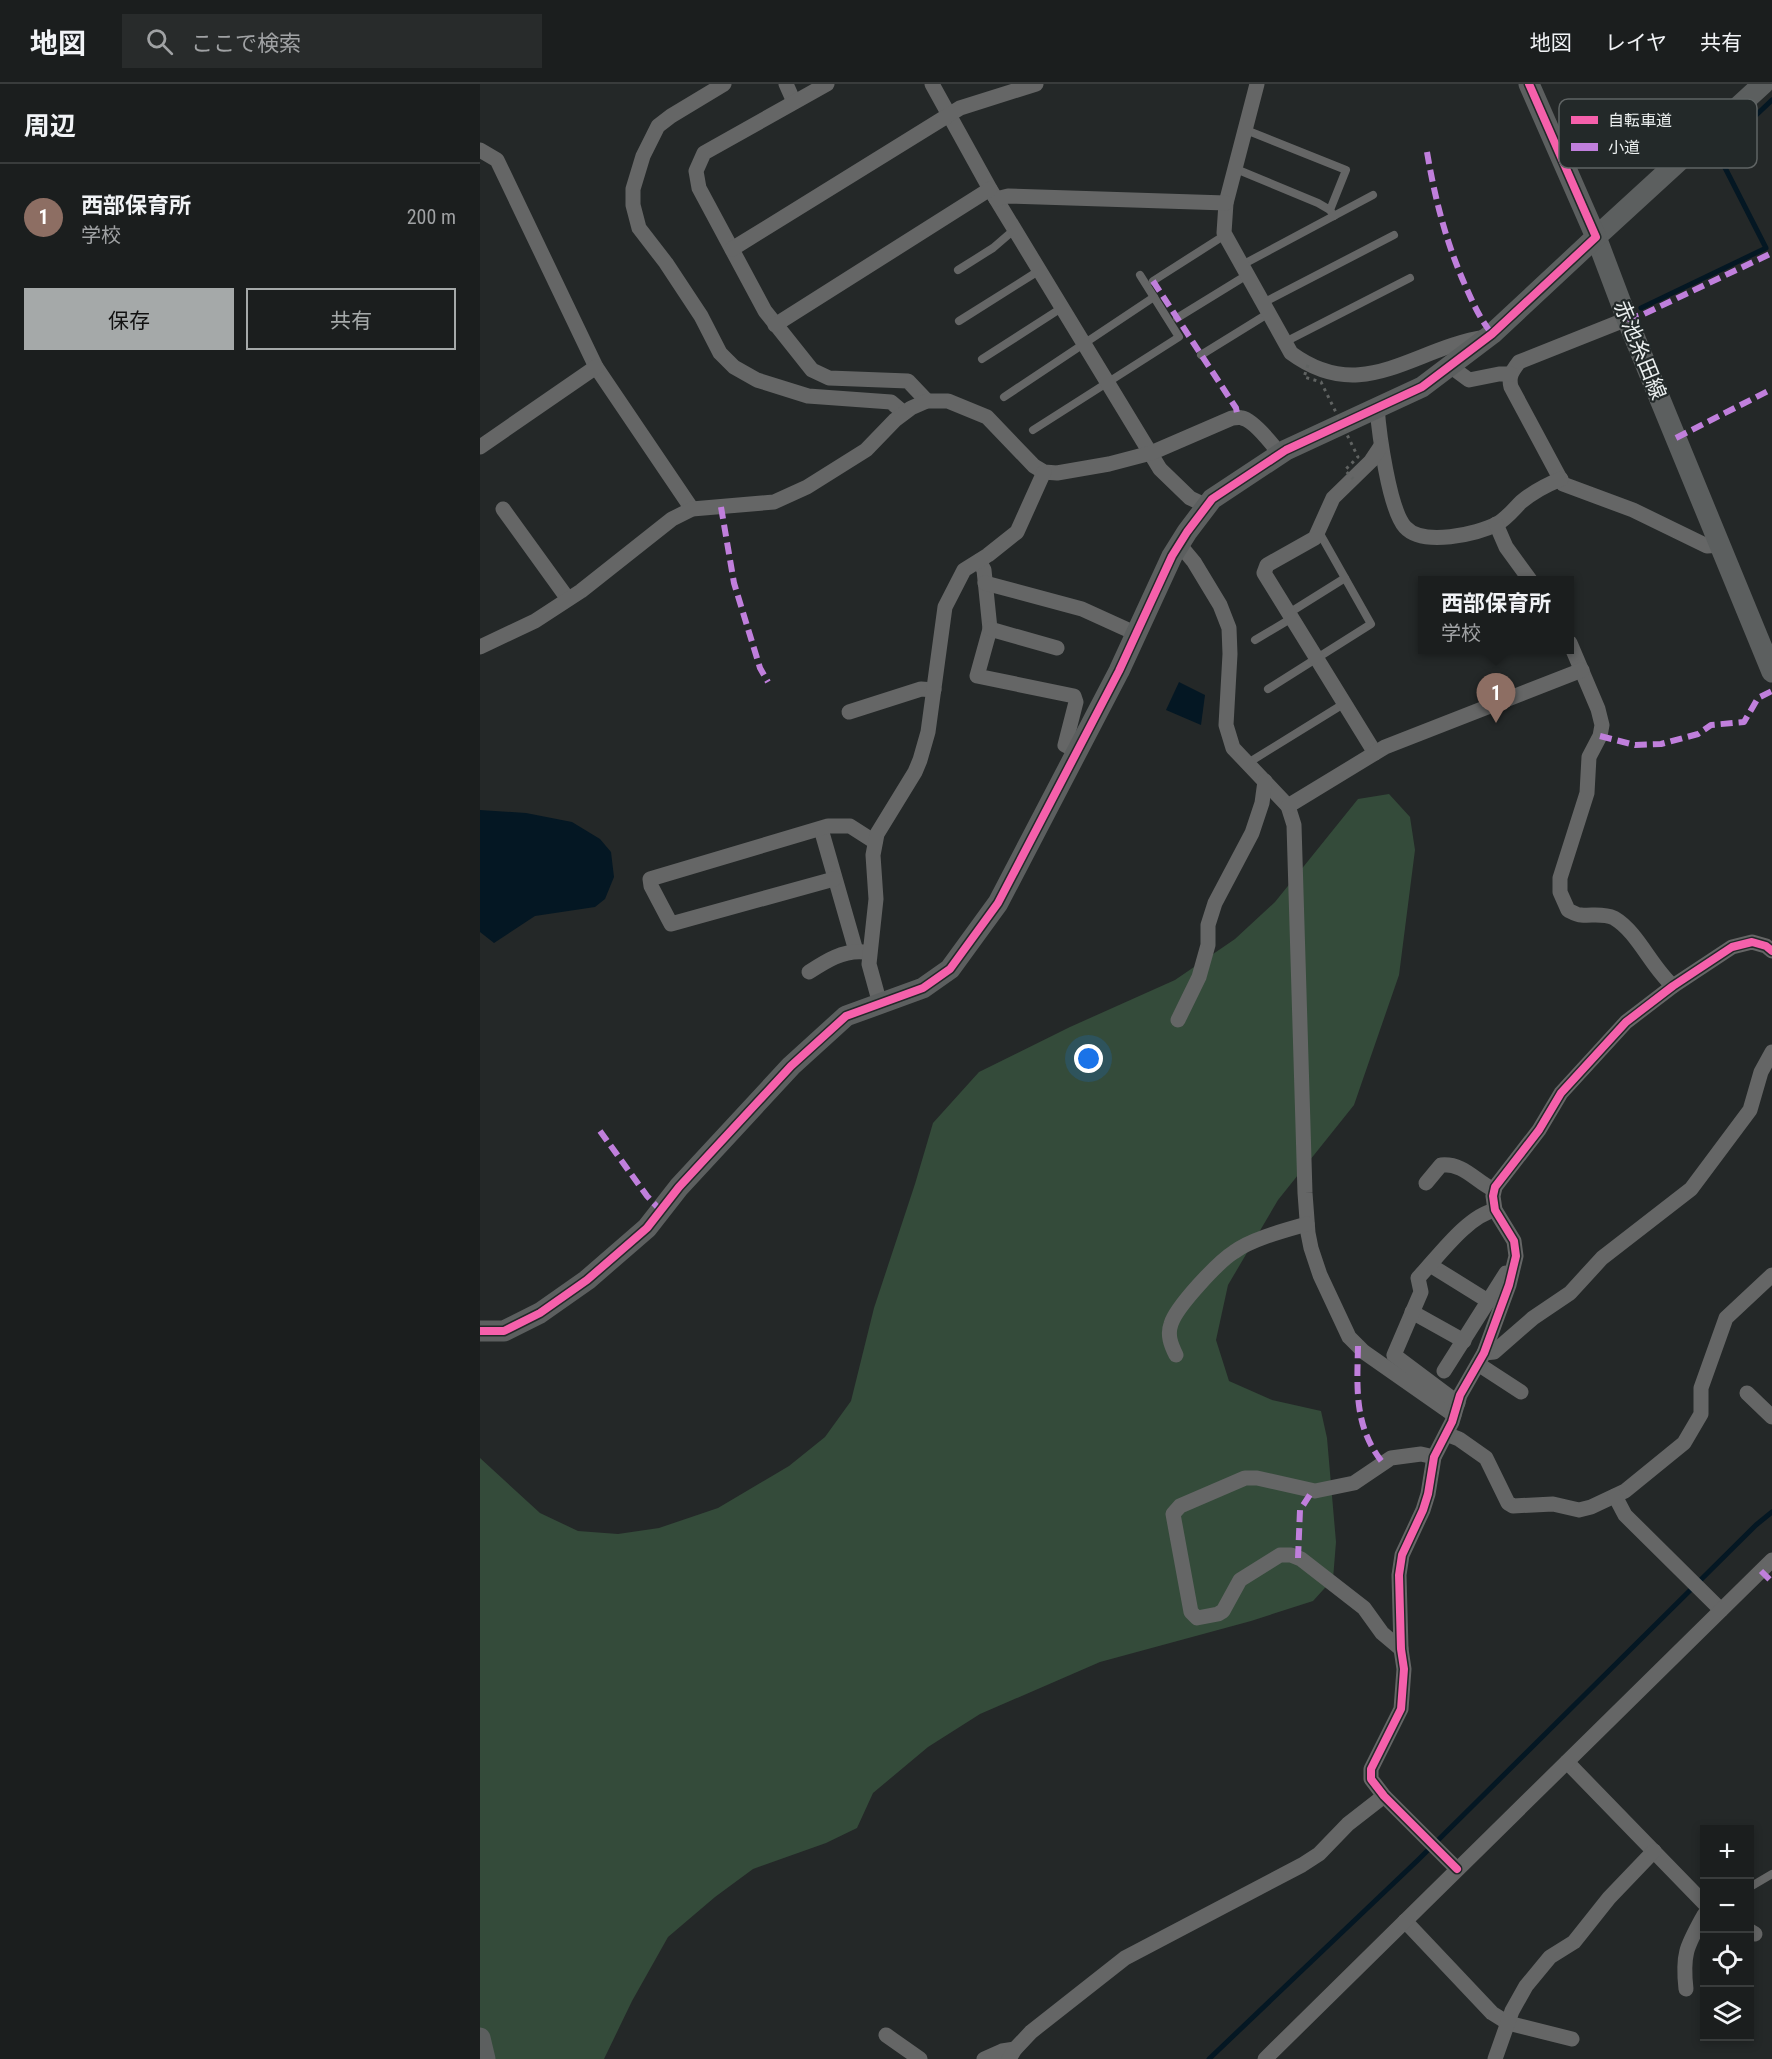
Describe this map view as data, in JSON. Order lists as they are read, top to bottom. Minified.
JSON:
{"streets":{"street":["赤池糸田線"]},"legend":["自転車道","小道"],"page":{"header":"地図","search":"ここで検索","nav":["地図","レイヤ","共有"],"heading":"周辺","list":[{"mark":"1","name":"西部保育所","note":"学校","value":"200 m"}],"buttons":["保存","共有"],"popup":["西部保育所","学校"],"pins":"1","map_buttons":["+","−"]}}
